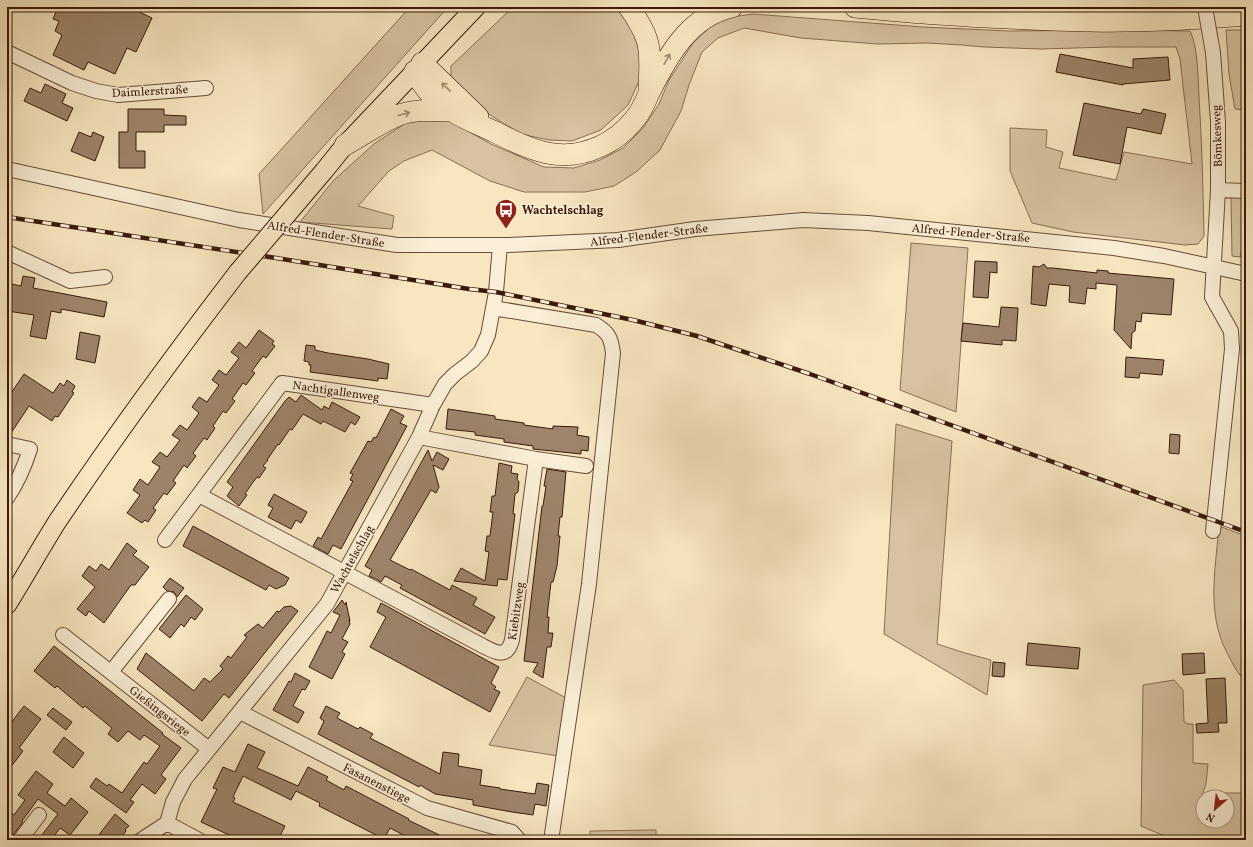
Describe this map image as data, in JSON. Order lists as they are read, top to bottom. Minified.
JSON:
{"streets":{"street":["Daimlerstraße","Bömkesweg","Alfred-Flender-Straße","Nachtigallenweg","Wachtelschlag","Kiebitzweg","Gießingsriege","Fasanenstiege"]},"crossings":[["Bömkesweg","Alfred-Flender-Straße"],["Alfred-Flender-Straße","Wachtelschlag"],["Nachtigallenweg","Wachtelschlag"],["Wachtelschlag","Kiebitzweg"],["Wachtelschlag","Gießingsriege"],["Wachtelschlag","Fasanenstiege"]],"places":{"bus stop":["Wachtelschlag"]},"north":"bottom left"}
